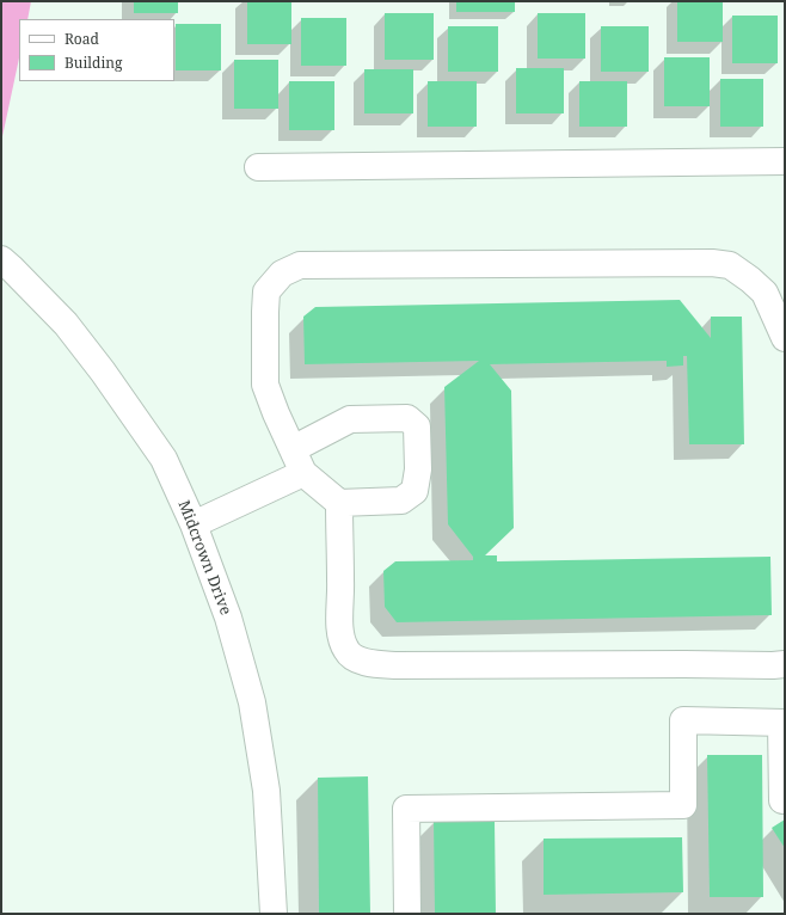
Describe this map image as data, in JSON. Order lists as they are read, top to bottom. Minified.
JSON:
{"streets":{"street":["Midcrown Drive"]},"legend":["Road","Building"]}
